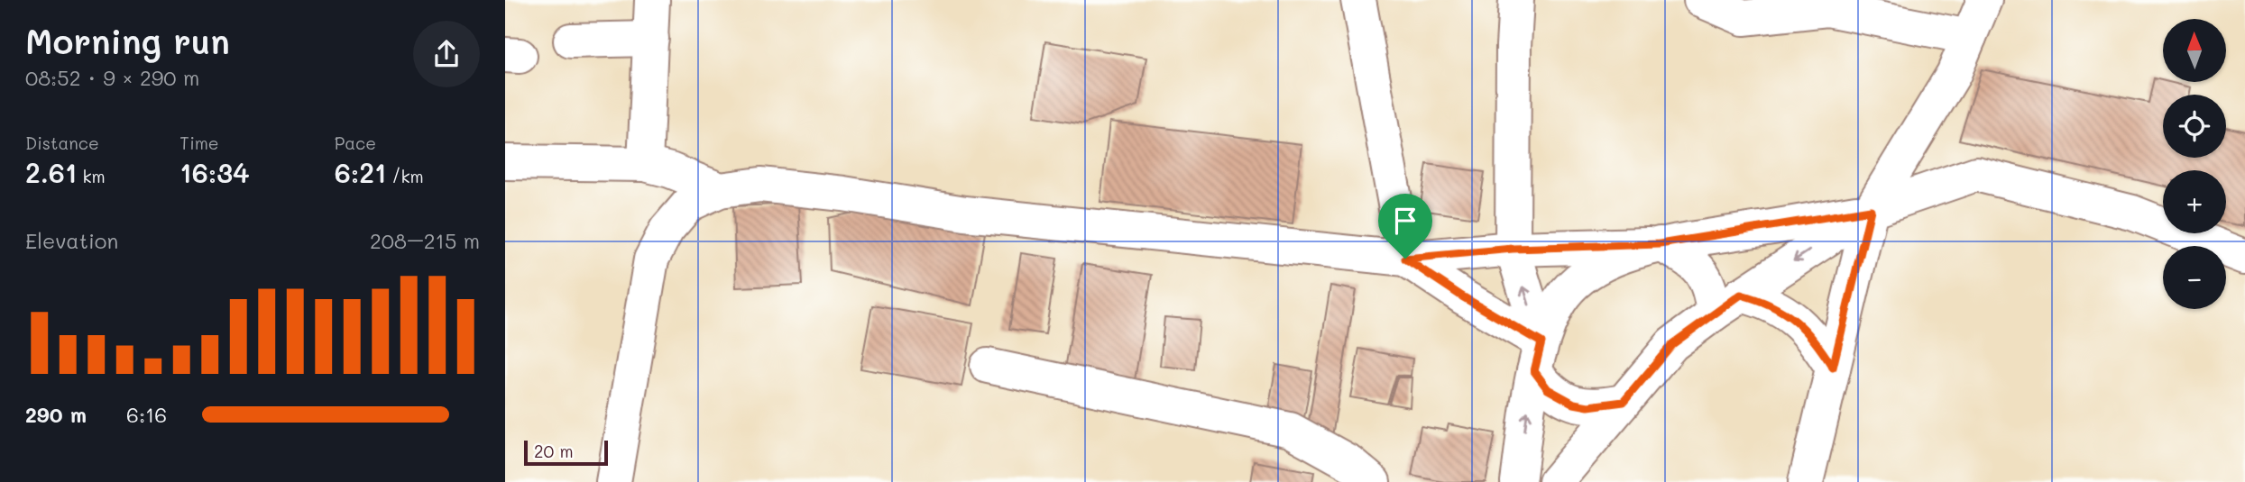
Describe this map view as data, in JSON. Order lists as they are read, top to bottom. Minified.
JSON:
{"scale_bar":"20 m","north":"top","page":{"heading":["Morning run","08:52 · 9 × 290 m"],"map_buttons":["+","−"],"stats":[["Distance","2.61 km"],["Time","16:34"],["Pace","6:21 /km"]],"chart":["Elevation","208–215 m"],"list":[{"name":"290 m","note":"6:16"}],"scale":"20 m"}}
